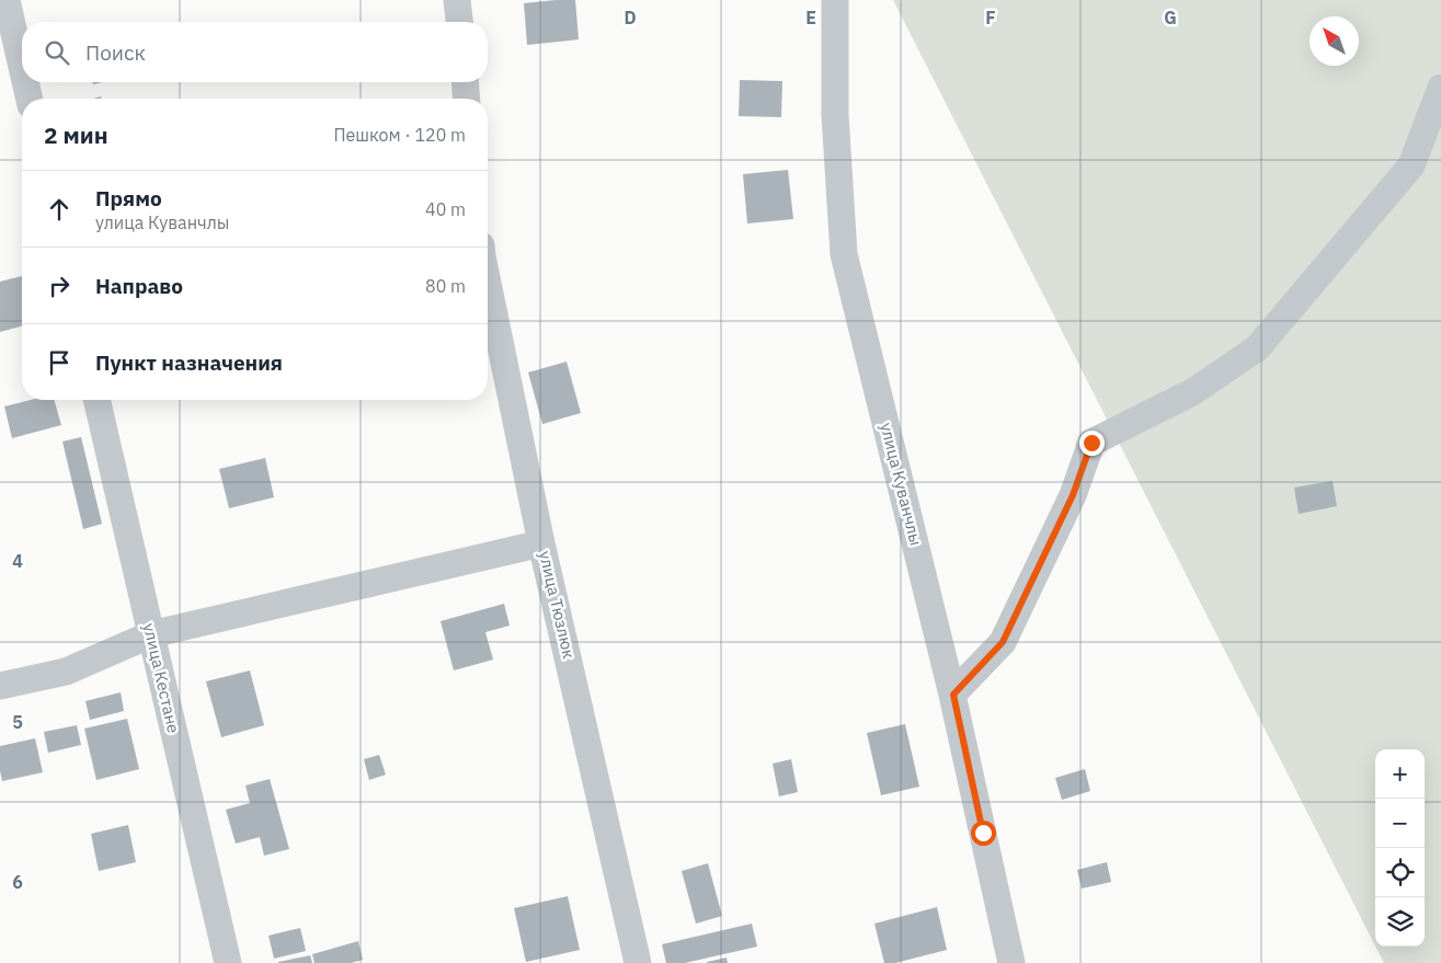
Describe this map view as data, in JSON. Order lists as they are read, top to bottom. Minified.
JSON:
{"streets":{"street":["улица Куванчлы","улица Тюзлюк","улица Кестане"]},"north":"top left","page":{"search":"Поиск","heading":["2 мин","Пешком · 120 m"],"list":[["Прямо","улица Куванчлы","40 m"],["Направо","80 m"],"Пункт назначения"],"map_buttons":["+","−"]},"grid":{"columns":["D","E","F","G"],"rows":["4","5","6"]}}
